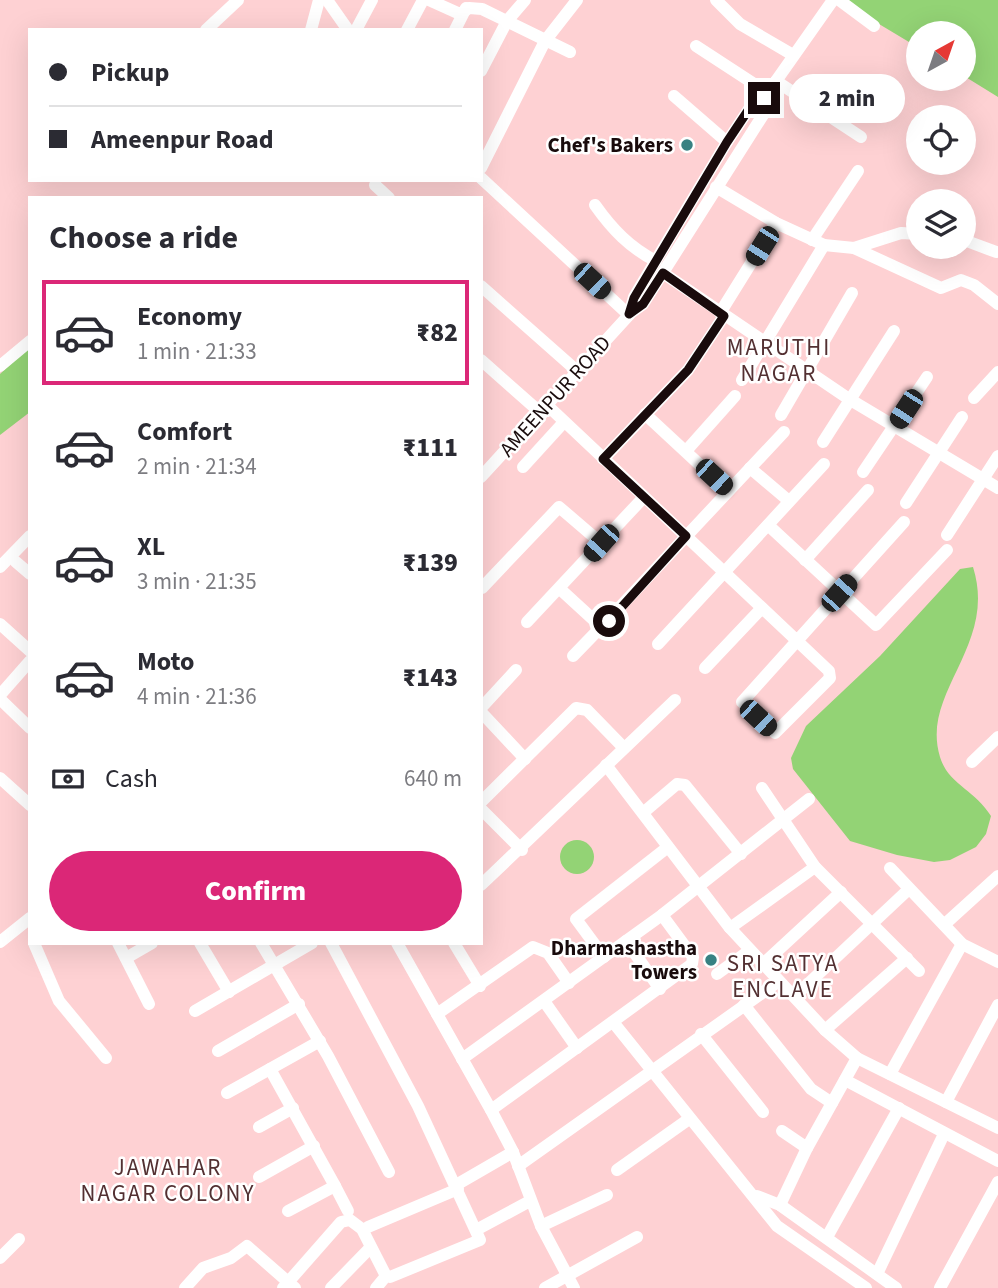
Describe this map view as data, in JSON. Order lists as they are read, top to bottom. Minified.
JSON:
{"streets":{"street":["AMEENPUR ROAD"]},"districts":["MARUTHI NAGAR","SRI SATYA ENCLAVE","JAWAHAR NAGAR COLONY"],"places":["Chef's Bakers","Dharmashastha Towers"],"north":"top right","page":{"banner":["Pickup","Ameenpur Road"],"bubble":"2 min","heading":"Choose a ride","list":[{"name":"Economy","note":"1 min · 21:33","value":"₹82"},{"name":"Comfort","note":"2 min · 21:34","value":"₹111"},{"name":"XL","note":"3 min · 21:35","value":"₹139"},{"name":"Moto","note":"4 min · 21:36","value":"₹143"}],"pay":["Cash","640 m"],"buttons":"Confirm"}}
